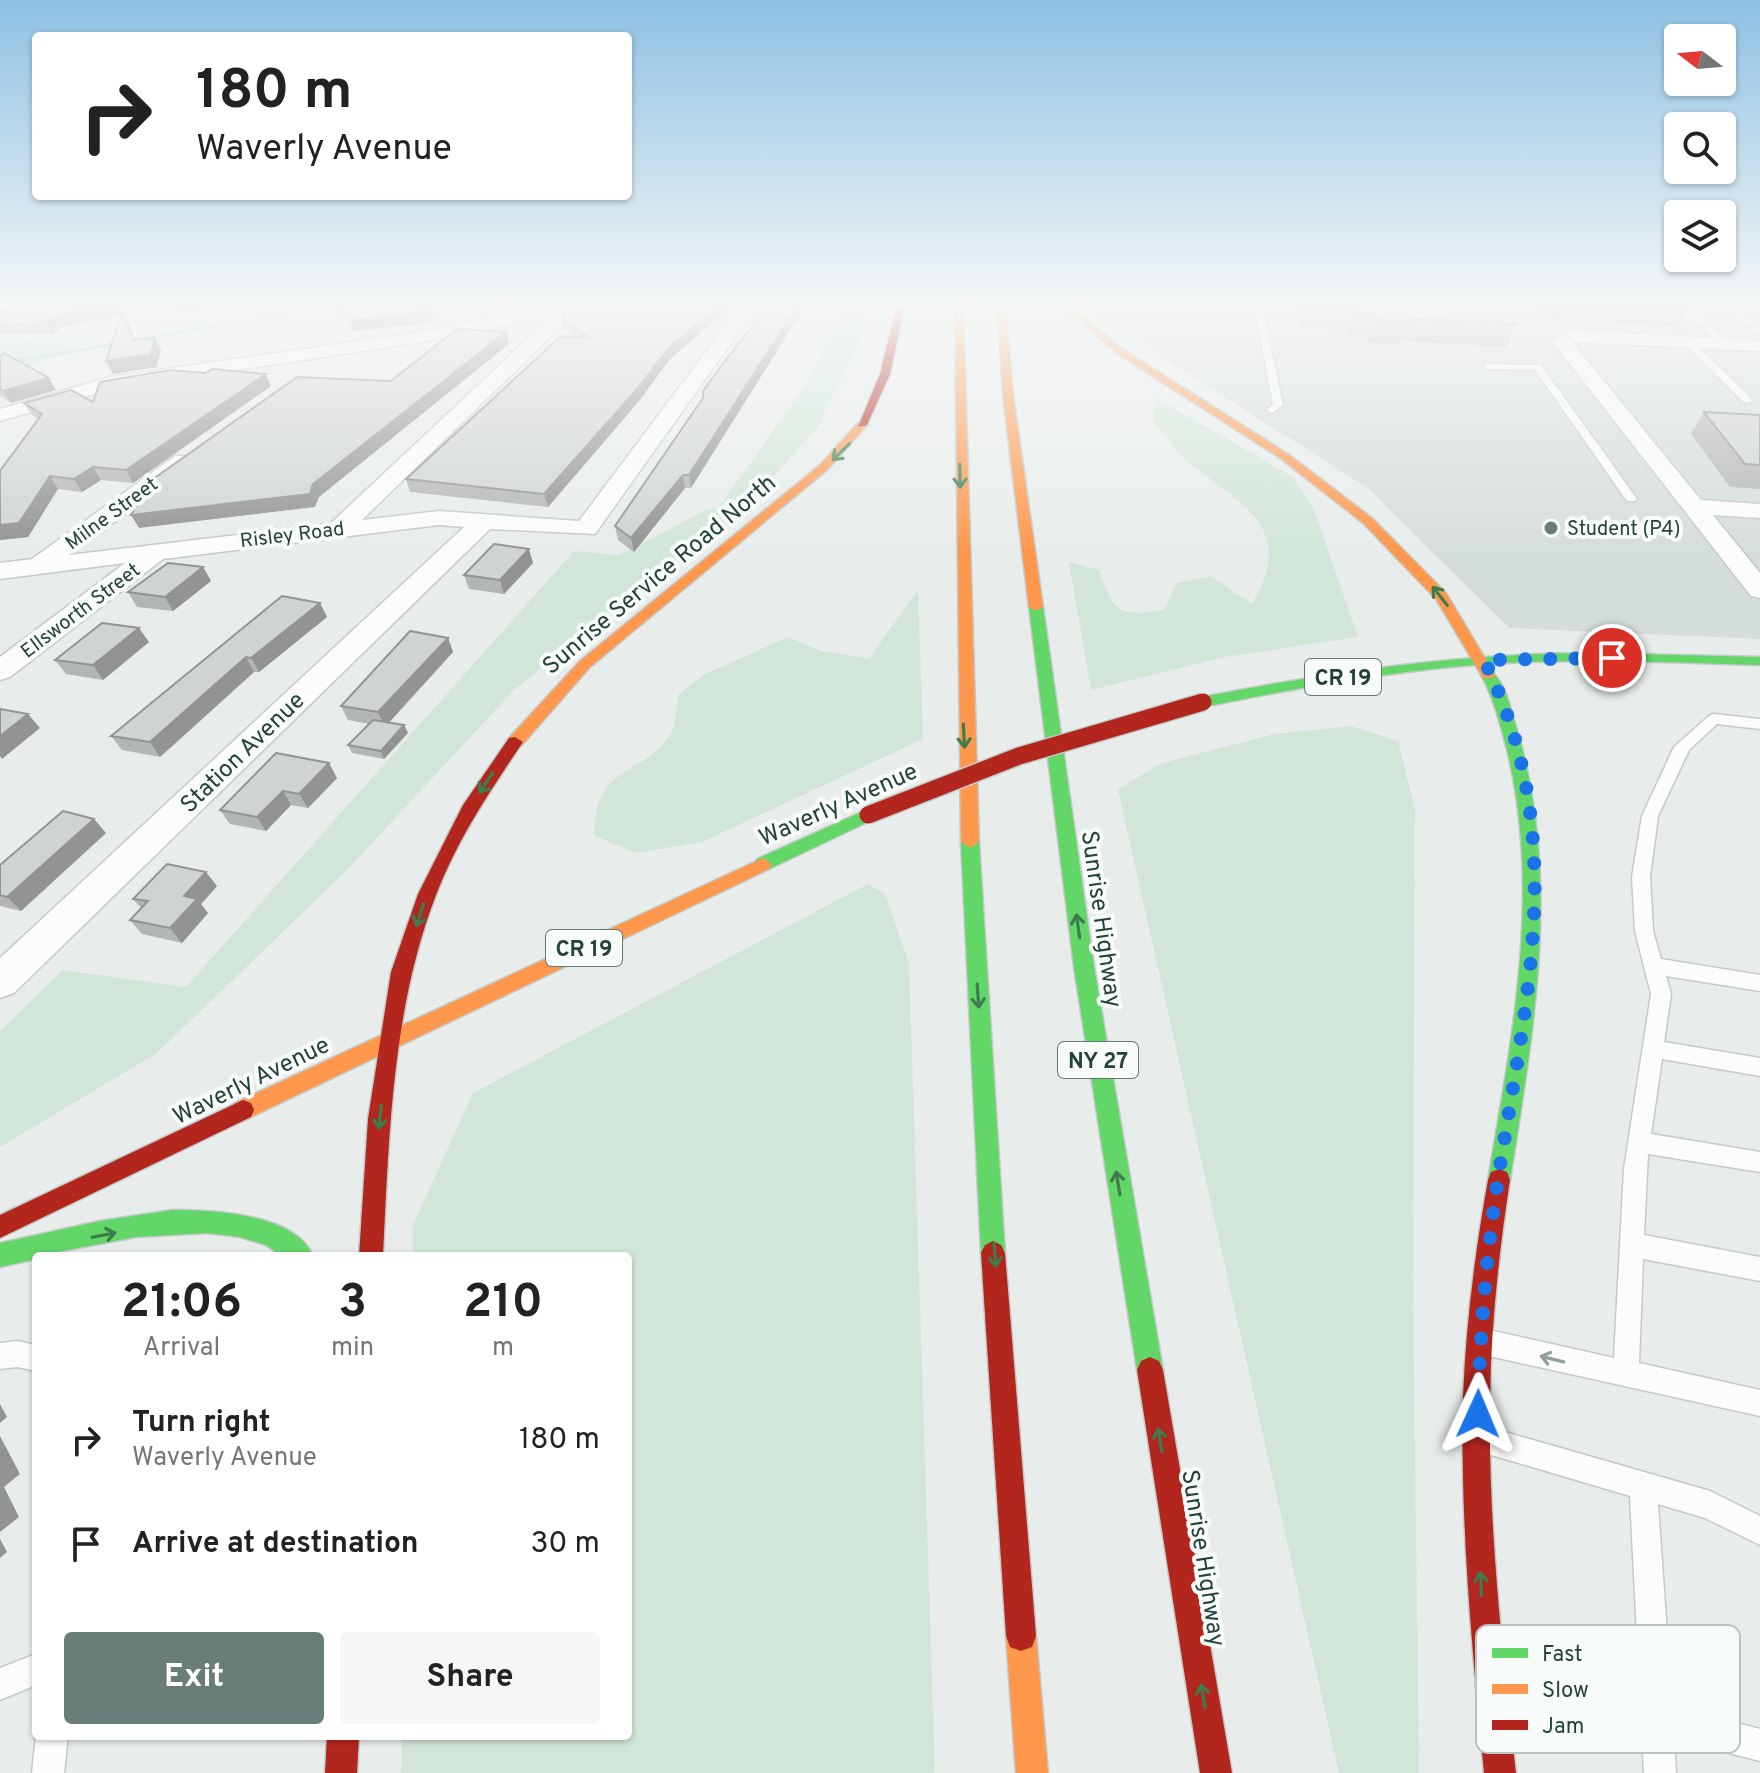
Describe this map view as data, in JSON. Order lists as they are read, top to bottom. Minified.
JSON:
{"streets":{"main road":["Sunrise Service Road North","CR 19","Waverly Avenue","Sunrise Highway","NY 27"],"street":["Milne Street","Risley Road","Ellsworth Street","Station Avenue"]},"crossings":[["Milne Street","Risley Road"],["Risley Road","Ellsworth Street"],["Risley Road","Station Avenue"],["Sunrise Service Road North","Waverly Avenue"]],"one_way":["Sunrise Service Road North"],"places":["Student (P4)"],"legend":["Fast","Slow","Jam"],"north":"left","page":{"turn":["180 m","Waverly Avenue"],"eta":["21:06","Arrival","3","min","210","m"],"list":[{"name":"Turn right","note":"Waverly Avenue","value":"180 m"},{"name":"Arrive at destination","value":"30 m"}],"buttons":["Exit","Share"]}}
